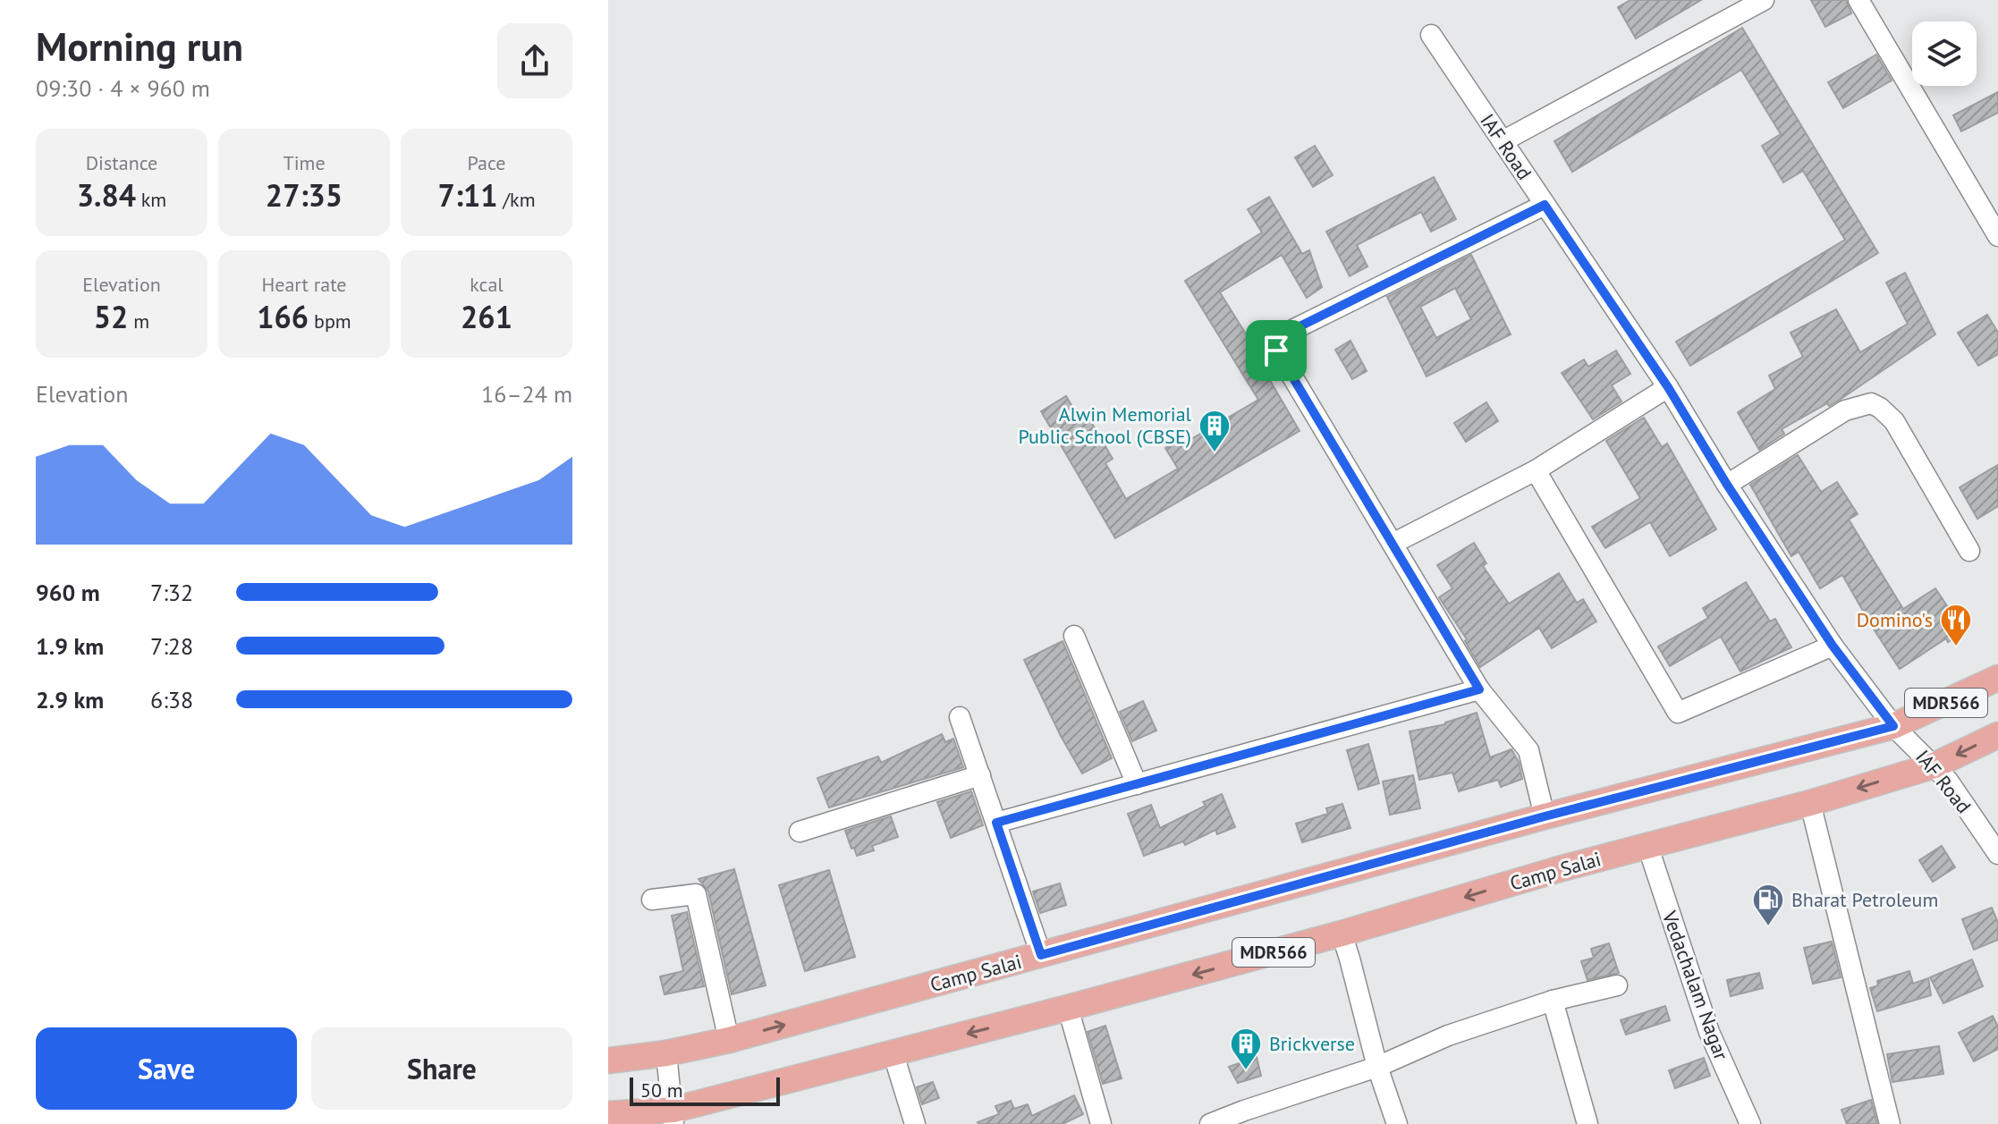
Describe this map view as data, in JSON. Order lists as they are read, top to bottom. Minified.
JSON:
{"streets":{"main road":["MDR566","Camp Salai"],"street":["IAF Road","Vedachalam Nagar"]},"crossings":[["IAF Road","Camp Salai"],["Camp Salai","Vedachalam Nagar"]],"places":{"building":["Alwin Memorial Public School (CBSE)","Brickverse"],"restaurant":["Domino's"],"fuel station":["Bharat Petroleum"]},"scale_bar":"50 m","page":{"heading":["Morning run","09:30 · 4 × 960 m"],"stats":[["Distance","3.84 km"],["Time","27:35"],["Pace","7:11 /km"],["Elevation","52 m"],["Heart rate","166 bpm"],["kcal","261"]],"chart":["Elevation","16–24 m"],"list":[{"name":"960 m","note":"7:32"},{"name":"1.9 km","note":"7:28"},{"name":"2.9 km","note":"6:38"}],"buttons":["Save","Share"],"scale":"50 m"}}
